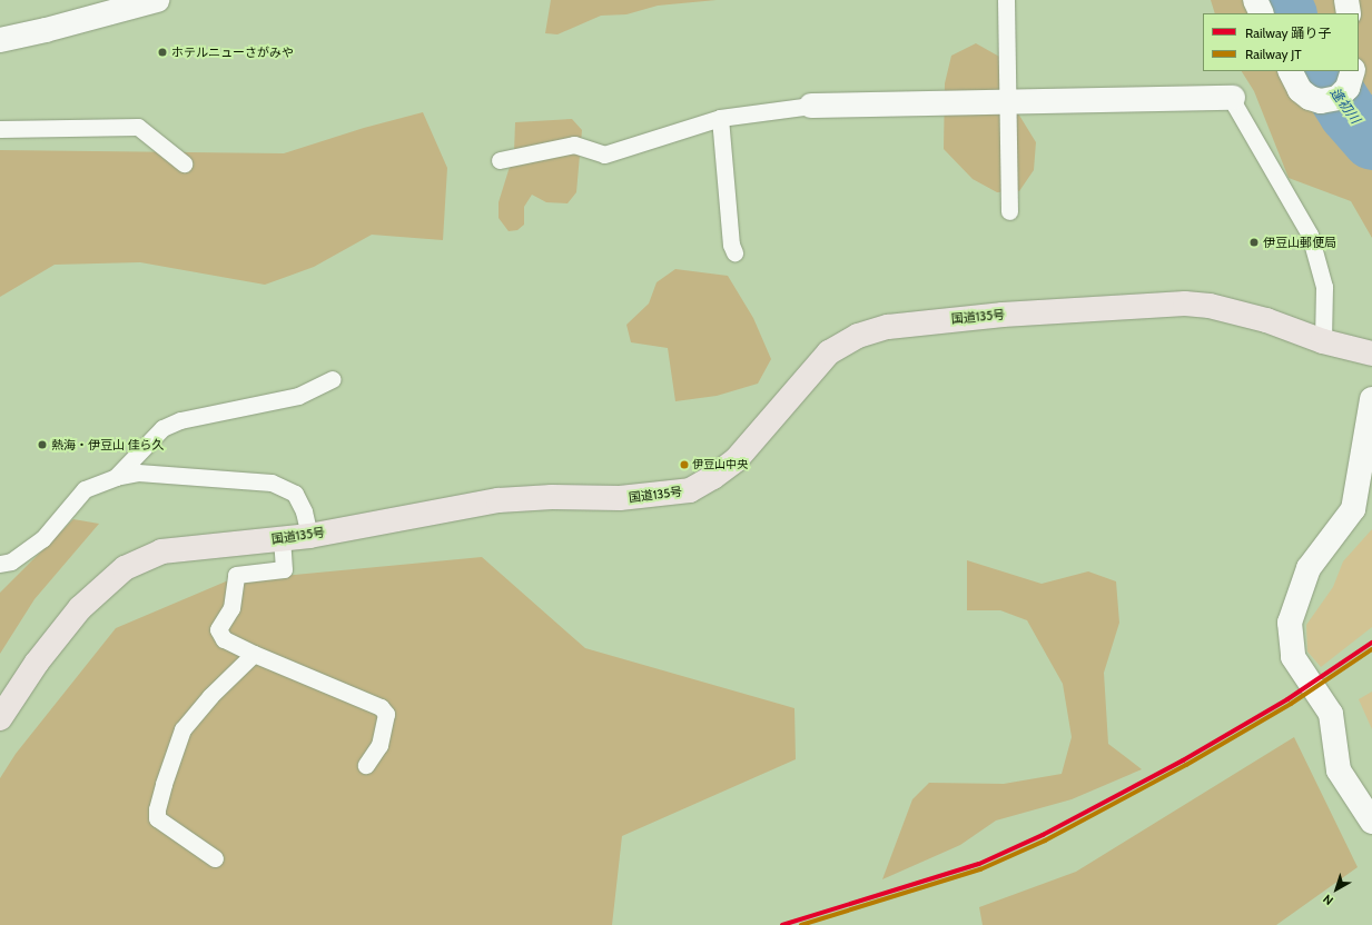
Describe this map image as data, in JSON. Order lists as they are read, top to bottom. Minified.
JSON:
{"streets":{"highway":["国道135号"]},"water":["逢初川"],"places":["ホテルニューさがみや","伊豆山郵便局","熱海・伊豆山 佳ら久","伊豆山中央"],"lines":["rail line 踊り子","rail line JT"],"legend":["Railway 踊り子","Railway JT"],"north":"bottom left"}
